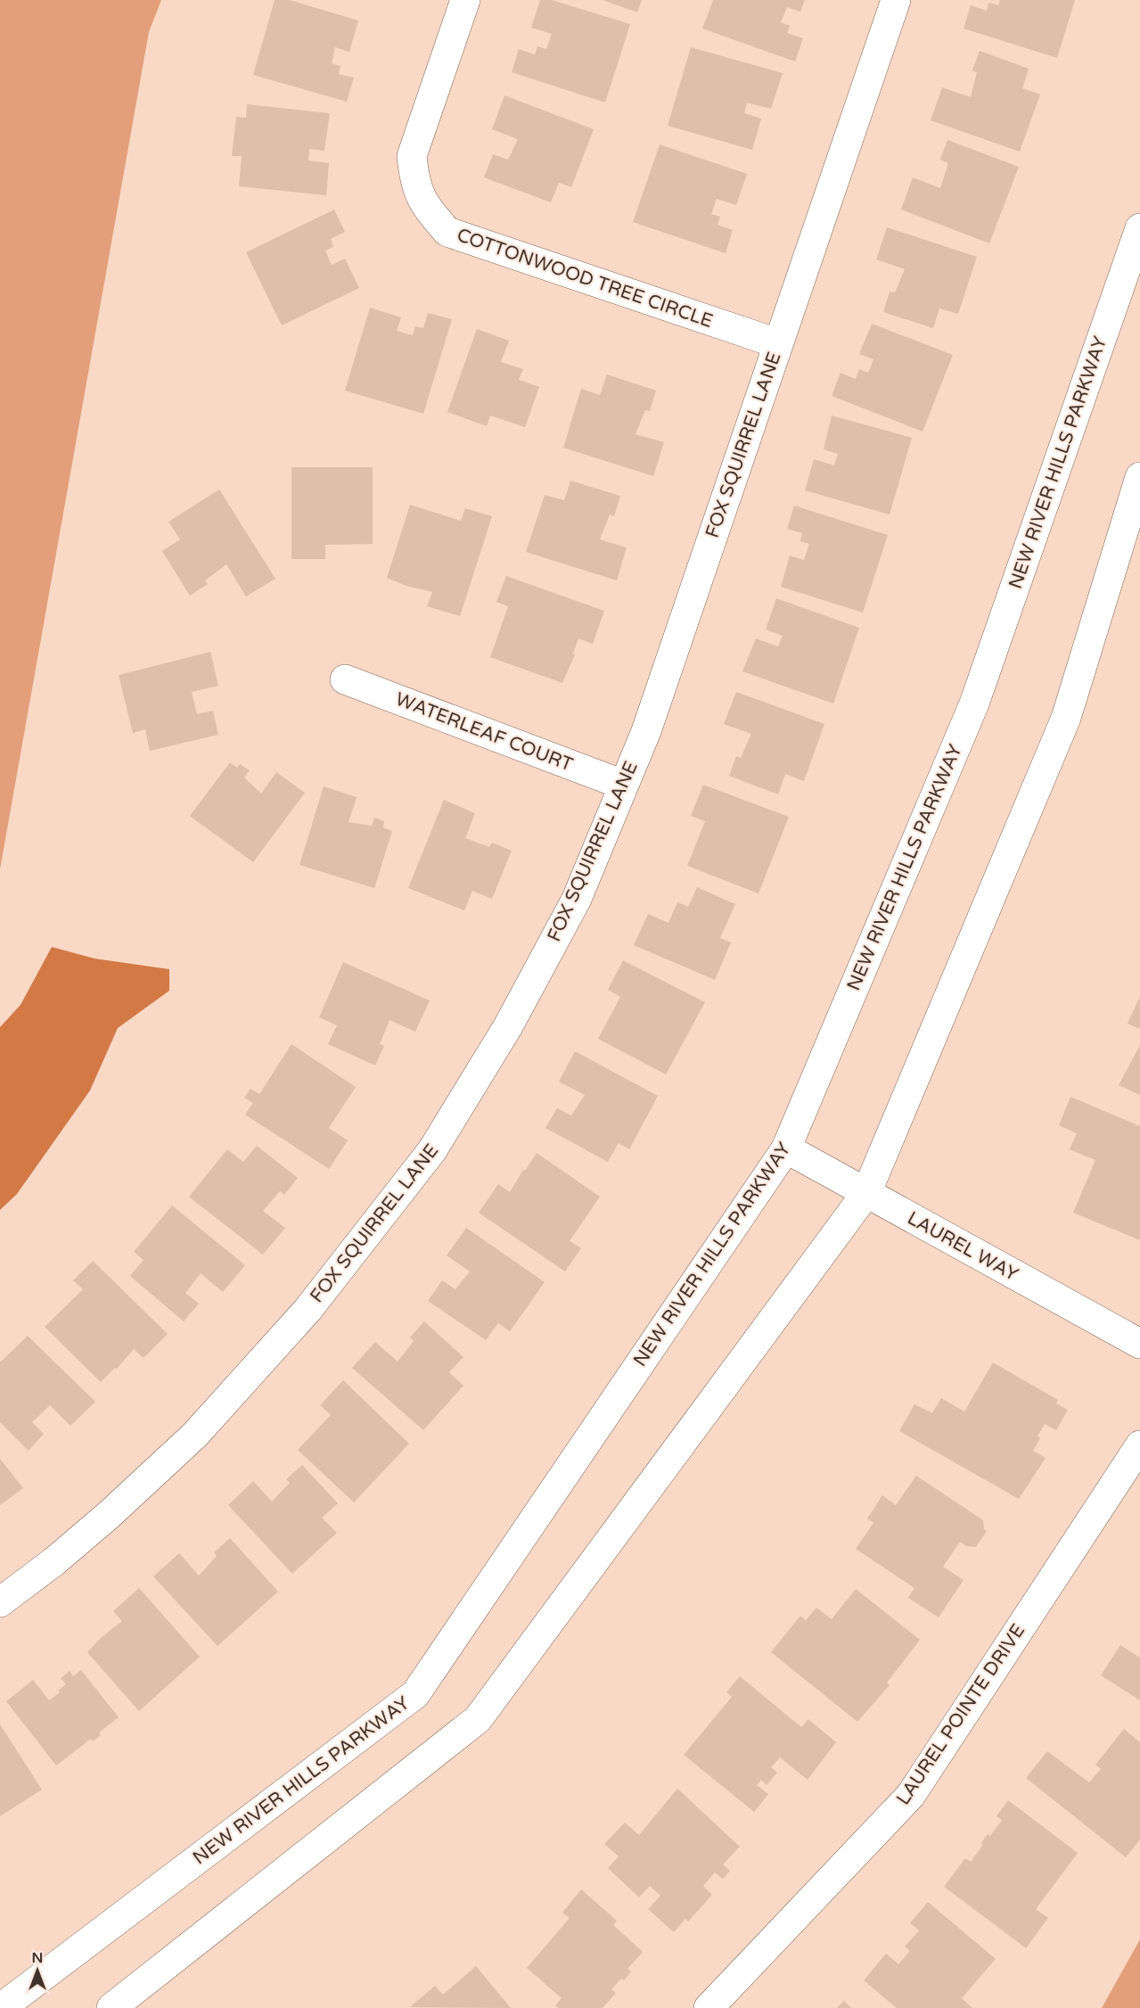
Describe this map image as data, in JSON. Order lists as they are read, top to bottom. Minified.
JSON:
{"streets":{"street":["COTTONWOOD TREE CIRCLE","FOX SQUIRREL LANE","NEW RIVER HILLS PARKWAY","WATERLEAF COURT","LAUREL WAY","LAUREL POINTE DRIVE"]},"crossings":[["COTTONWOOD TREE CIRCLE","FOX SQUIRREL LANE"],["FOX SQUIRREL LANE","WATERLEAF COURT"],["NEW RIVER HILLS PARKWAY","LAUREL WAY"]],"north":"top"}
